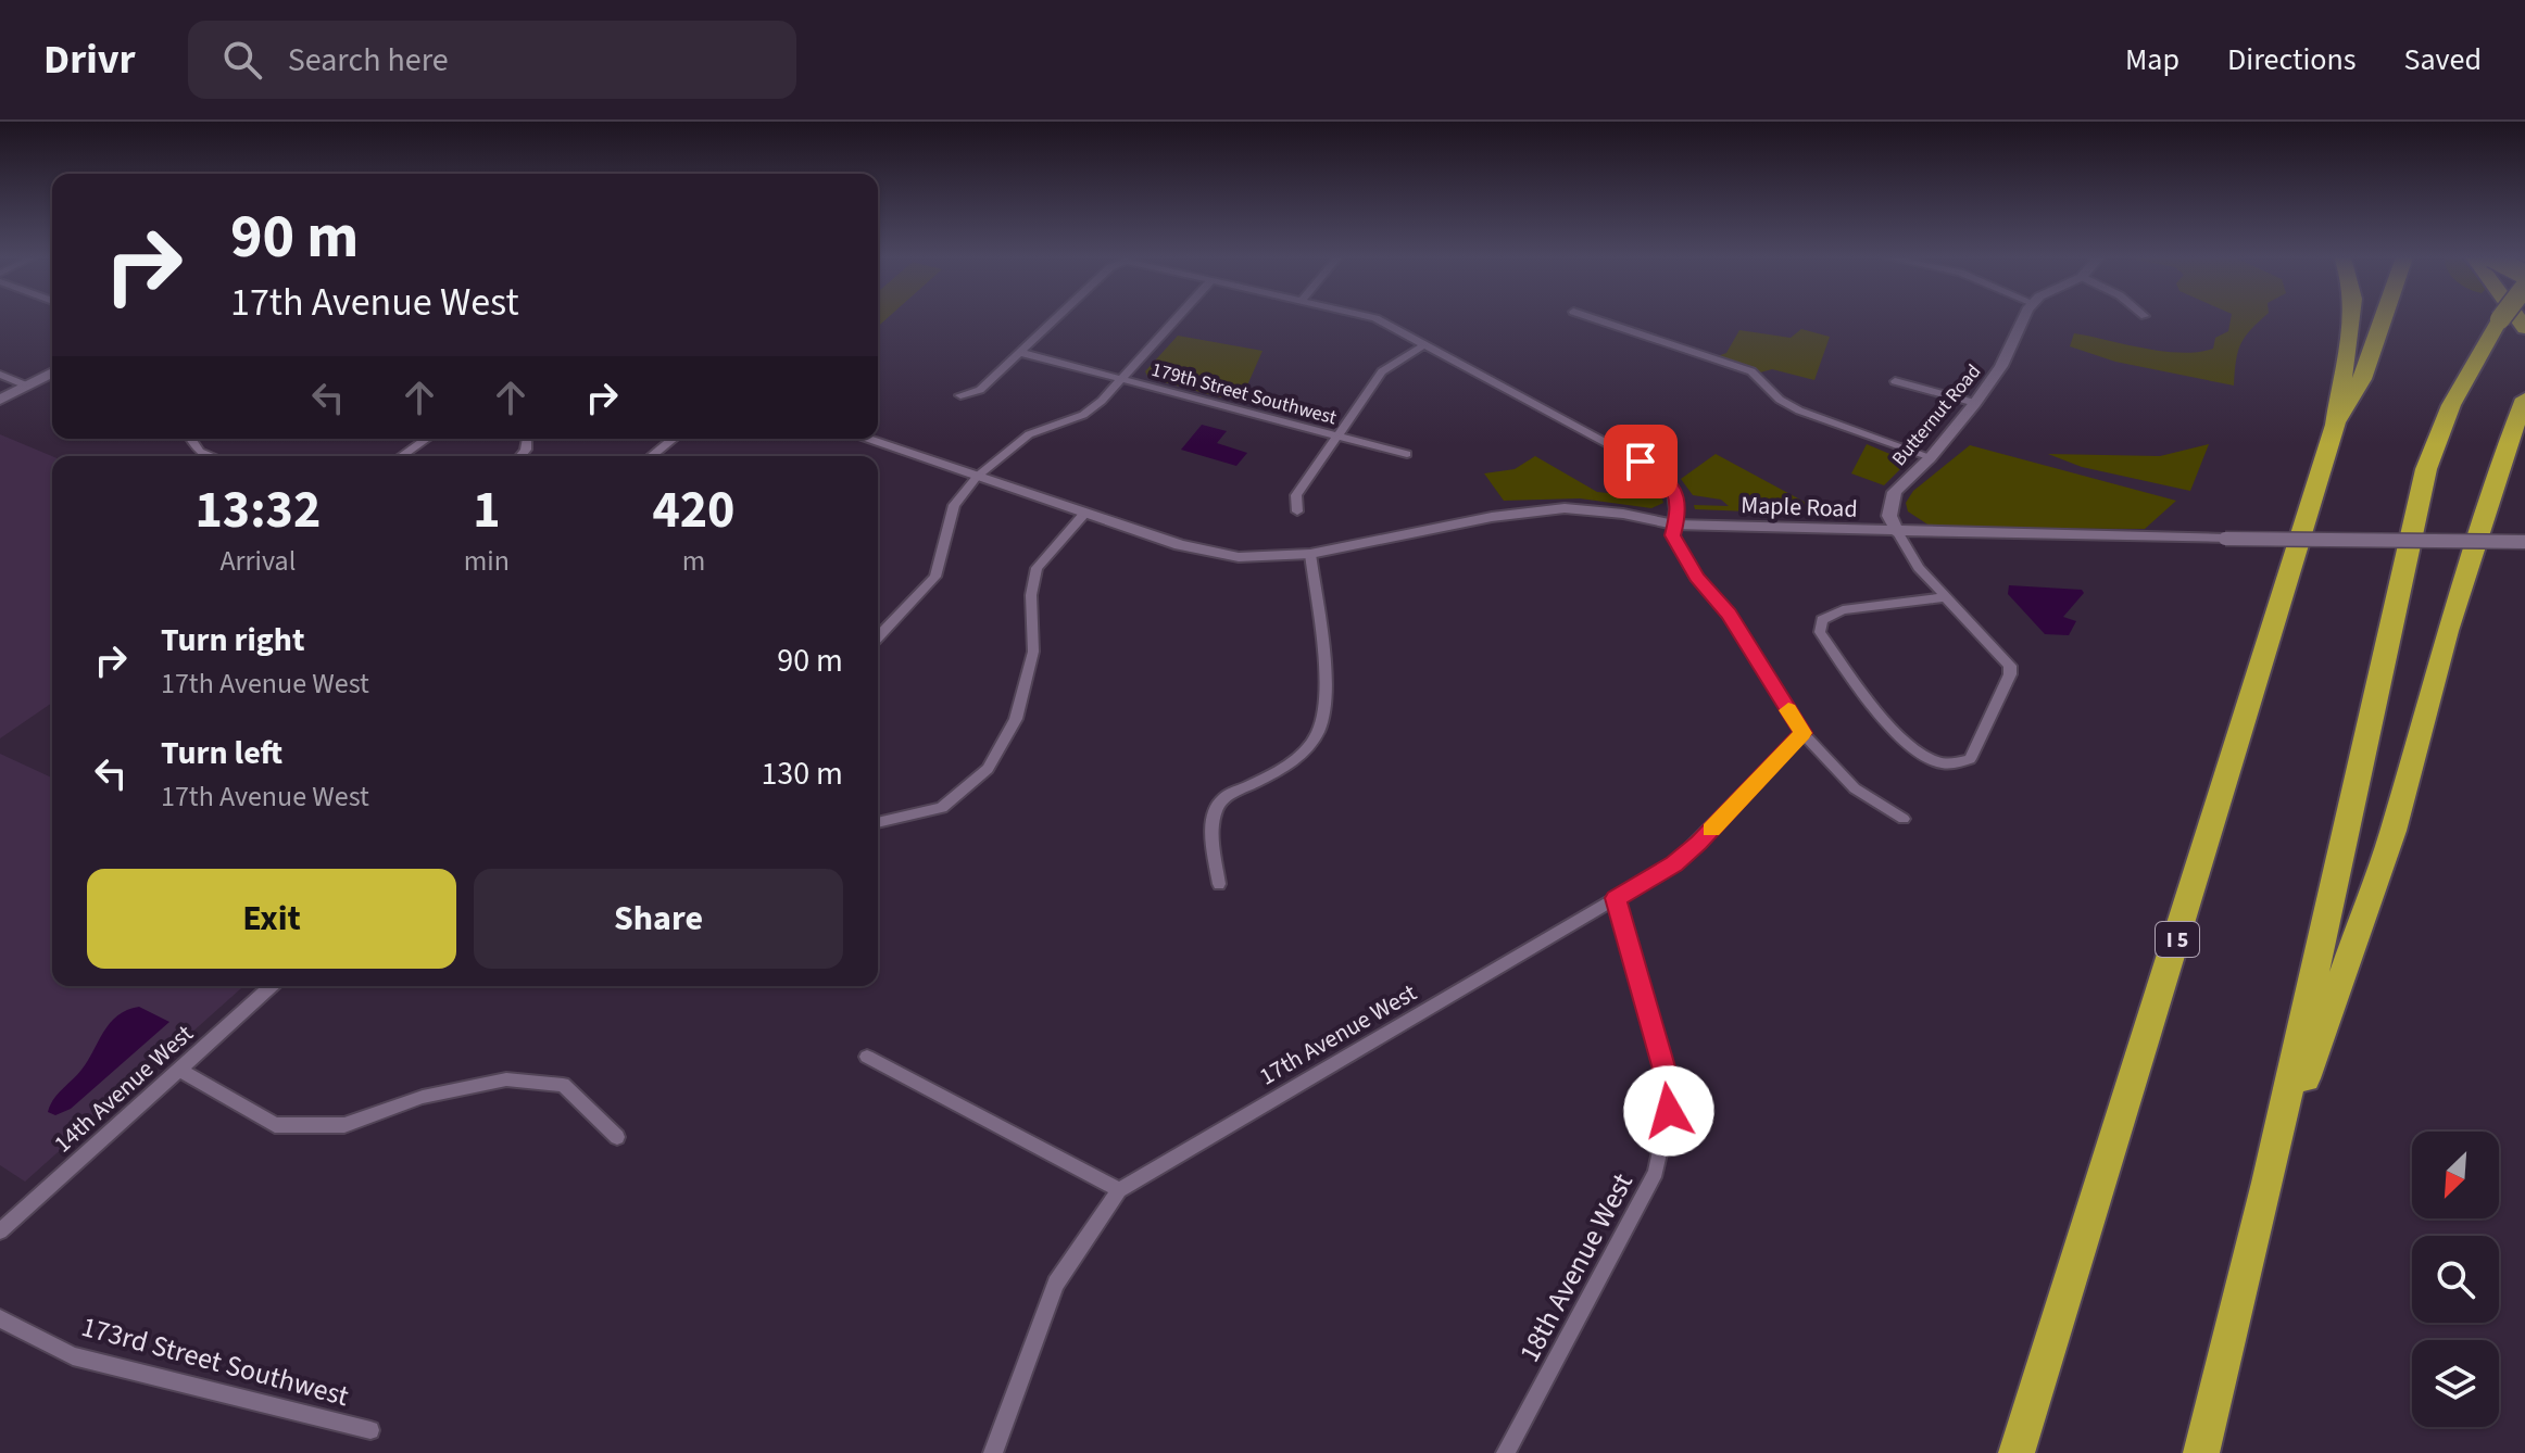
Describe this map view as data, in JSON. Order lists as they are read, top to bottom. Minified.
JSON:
{"streets":{"highway":["I 5"],"street":["179th Street Southwest","Butternut Road","Maple Road","17th Avenue West","14th Avenue West","18th Avenue West","173rd Street Southwest"]},"crossings":[["Butternut Road","Maple Road"],["17th Avenue West","18th Avenue West"]],"north":"bottom left","page":{"header":"Drivr","search":"Search here","nav":["Map","Directions","Saved"],"turn":["90 m","17th Avenue West"],"eta":["13:32","Arrival","1","min","420","m"],"list":[{"name":"Turn right","note":"17th Avenue West","value":"90 m"},{"name":"Turn left","note":"17th Avenue West","value":"130 m"}],"buttons":["Exit","Share"]}}
